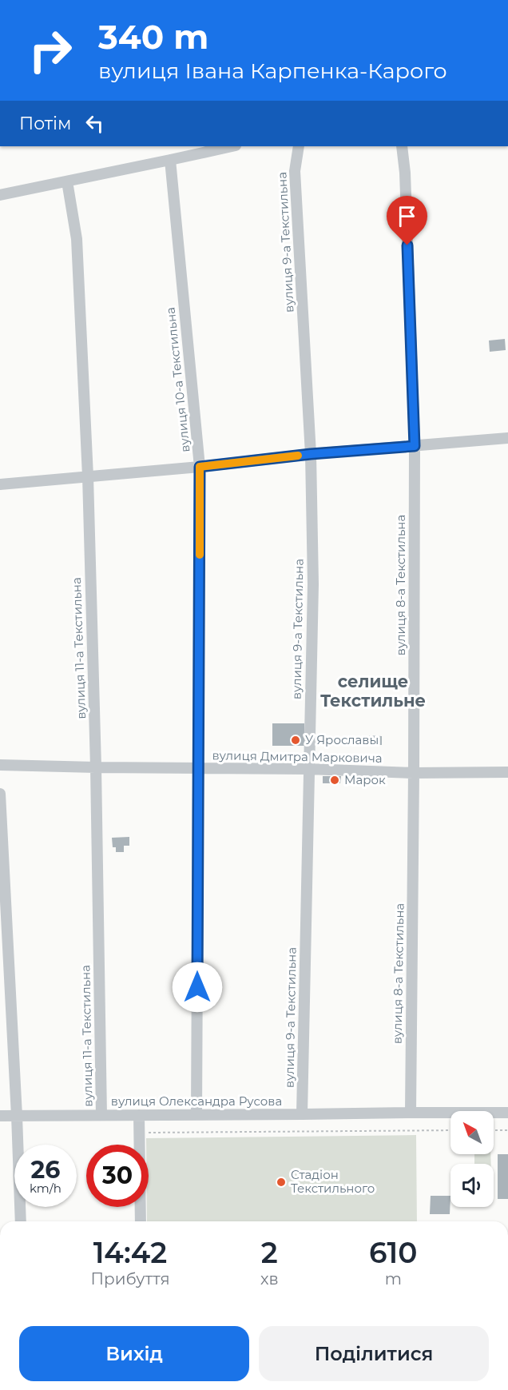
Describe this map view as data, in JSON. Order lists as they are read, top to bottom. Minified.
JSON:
{"streets":{"street":["вулиця 9-а Текстильна","вулиця 10-а Текстильна","вулиця 8-а Текстильна","вулиця 11-а Текстильна","вулиця Дмитра Марковича","вулиця Олександра Русова"]},"crossings":[["вулиця 9-а Текстильна","вулиця Дмитра Марковича"],["вулиця 9-а Текстильна","вулиця Олександра Русова"],["вулиця 10-а Текстильна","вулиця Дмитра Марковича"],["вулиця 10-а Текстильна","вулиця Олександра Русова"],["вулиця 8-а Текстильна","вулиця Дмитра Марковича"],["вулиця 8-а Текстильна","вулиця Олександра Русова"],["вулиця 11-а Текстильна","вулиця Дмитра Марковича"],["вулиця 11-а Текстильна","вулиця Олександра Русова"]],"districts":["селище Текстильне"],"places":["У Ярославы","Марок","Стадіон Текстильного"],"north":"top left","page":{"turn":["340 m","вулиця Івана Карпенка-Карого"],"then":"Потім","speed":"26 km/h","limit":"30","eta":["14:42","Прибуття","2","хв","610","m"],"buttons":["Вихід","Поділитися"]}}
